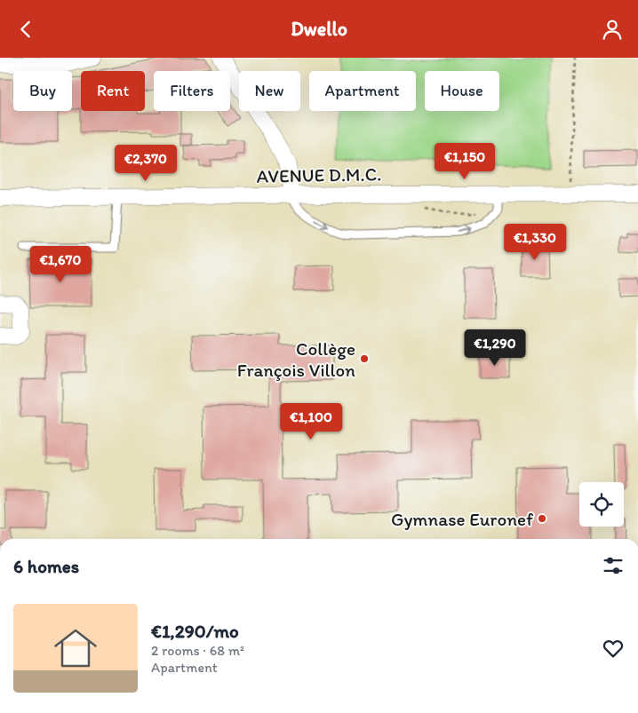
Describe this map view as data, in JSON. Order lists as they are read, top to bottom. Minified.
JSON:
{"streets":{"street":["AVENUE D.M.C."]},"places":["Collège François Villon","Gymnase Euronef"],"page":{"header":"Dwello","chip":["Buy","Rent","Filters","New","Apartment","House"],"price":["€1,150","€2,370","€1,330","€1,670","€1,290","€1,100"],"heading":"6 homes","list":[{"name":"€1,290/mo","note":"2 rooms · 68 m² · Apartment"}]}}
